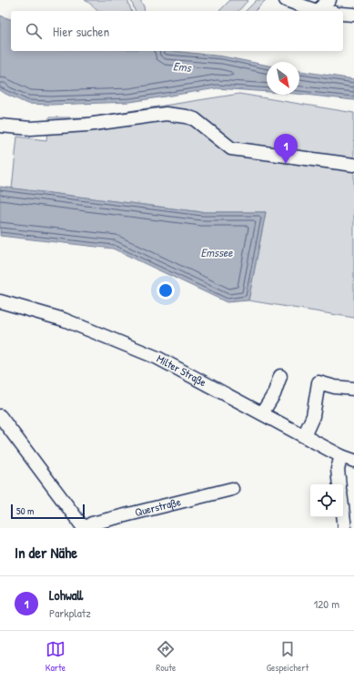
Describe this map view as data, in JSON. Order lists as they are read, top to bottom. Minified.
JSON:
{"streets":{"street":["Milter Straße","Querstraße"]},"water":["Ems","Emssee"],"scale_bar":"50 m","north":"bottom right","page":{"search":"Hier suchen","pins":"1","scale":"50 m","heading":"In der Nähe","list":[{"mark":"1","name":"Lohwall","note":"Parkplatz","value":"120 m"}],"nav":["Karte","Route","Gespeichert"]}}
